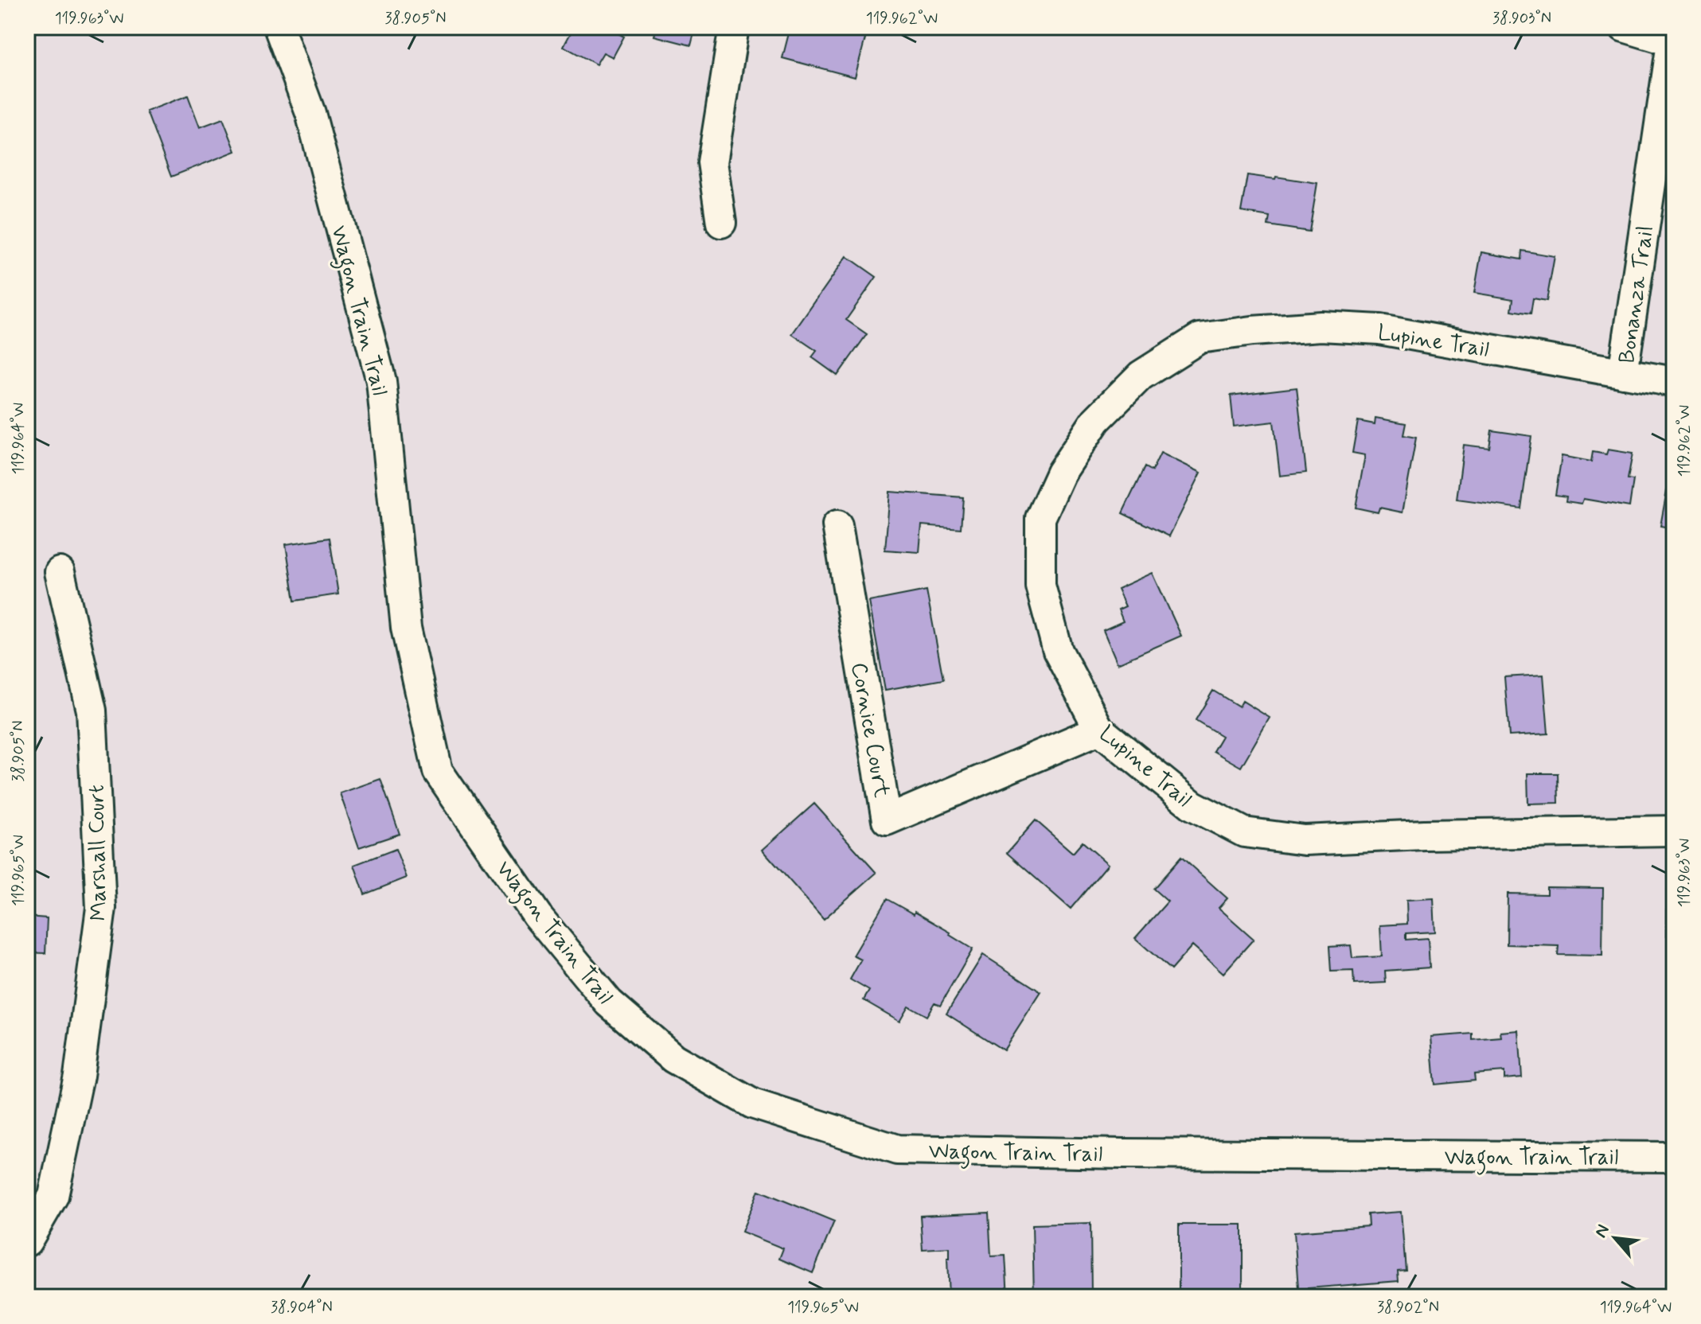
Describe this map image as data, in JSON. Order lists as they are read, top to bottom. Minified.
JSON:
{"streets":{"street":["Bonanza Trail","Wagon Train Trail","Lupine Trail","Cornice Court","Marshall Court"]},"crossings":[["Bonanza Trail","Lupine Trail"],["Lupine Trail","Cornice Court"]],"north":"top left","coordinates":["119.963°W","38.905°N","119.962°W","38.903°N","119.964°W","119.965°W","38.904°N","38.902°N"]}
